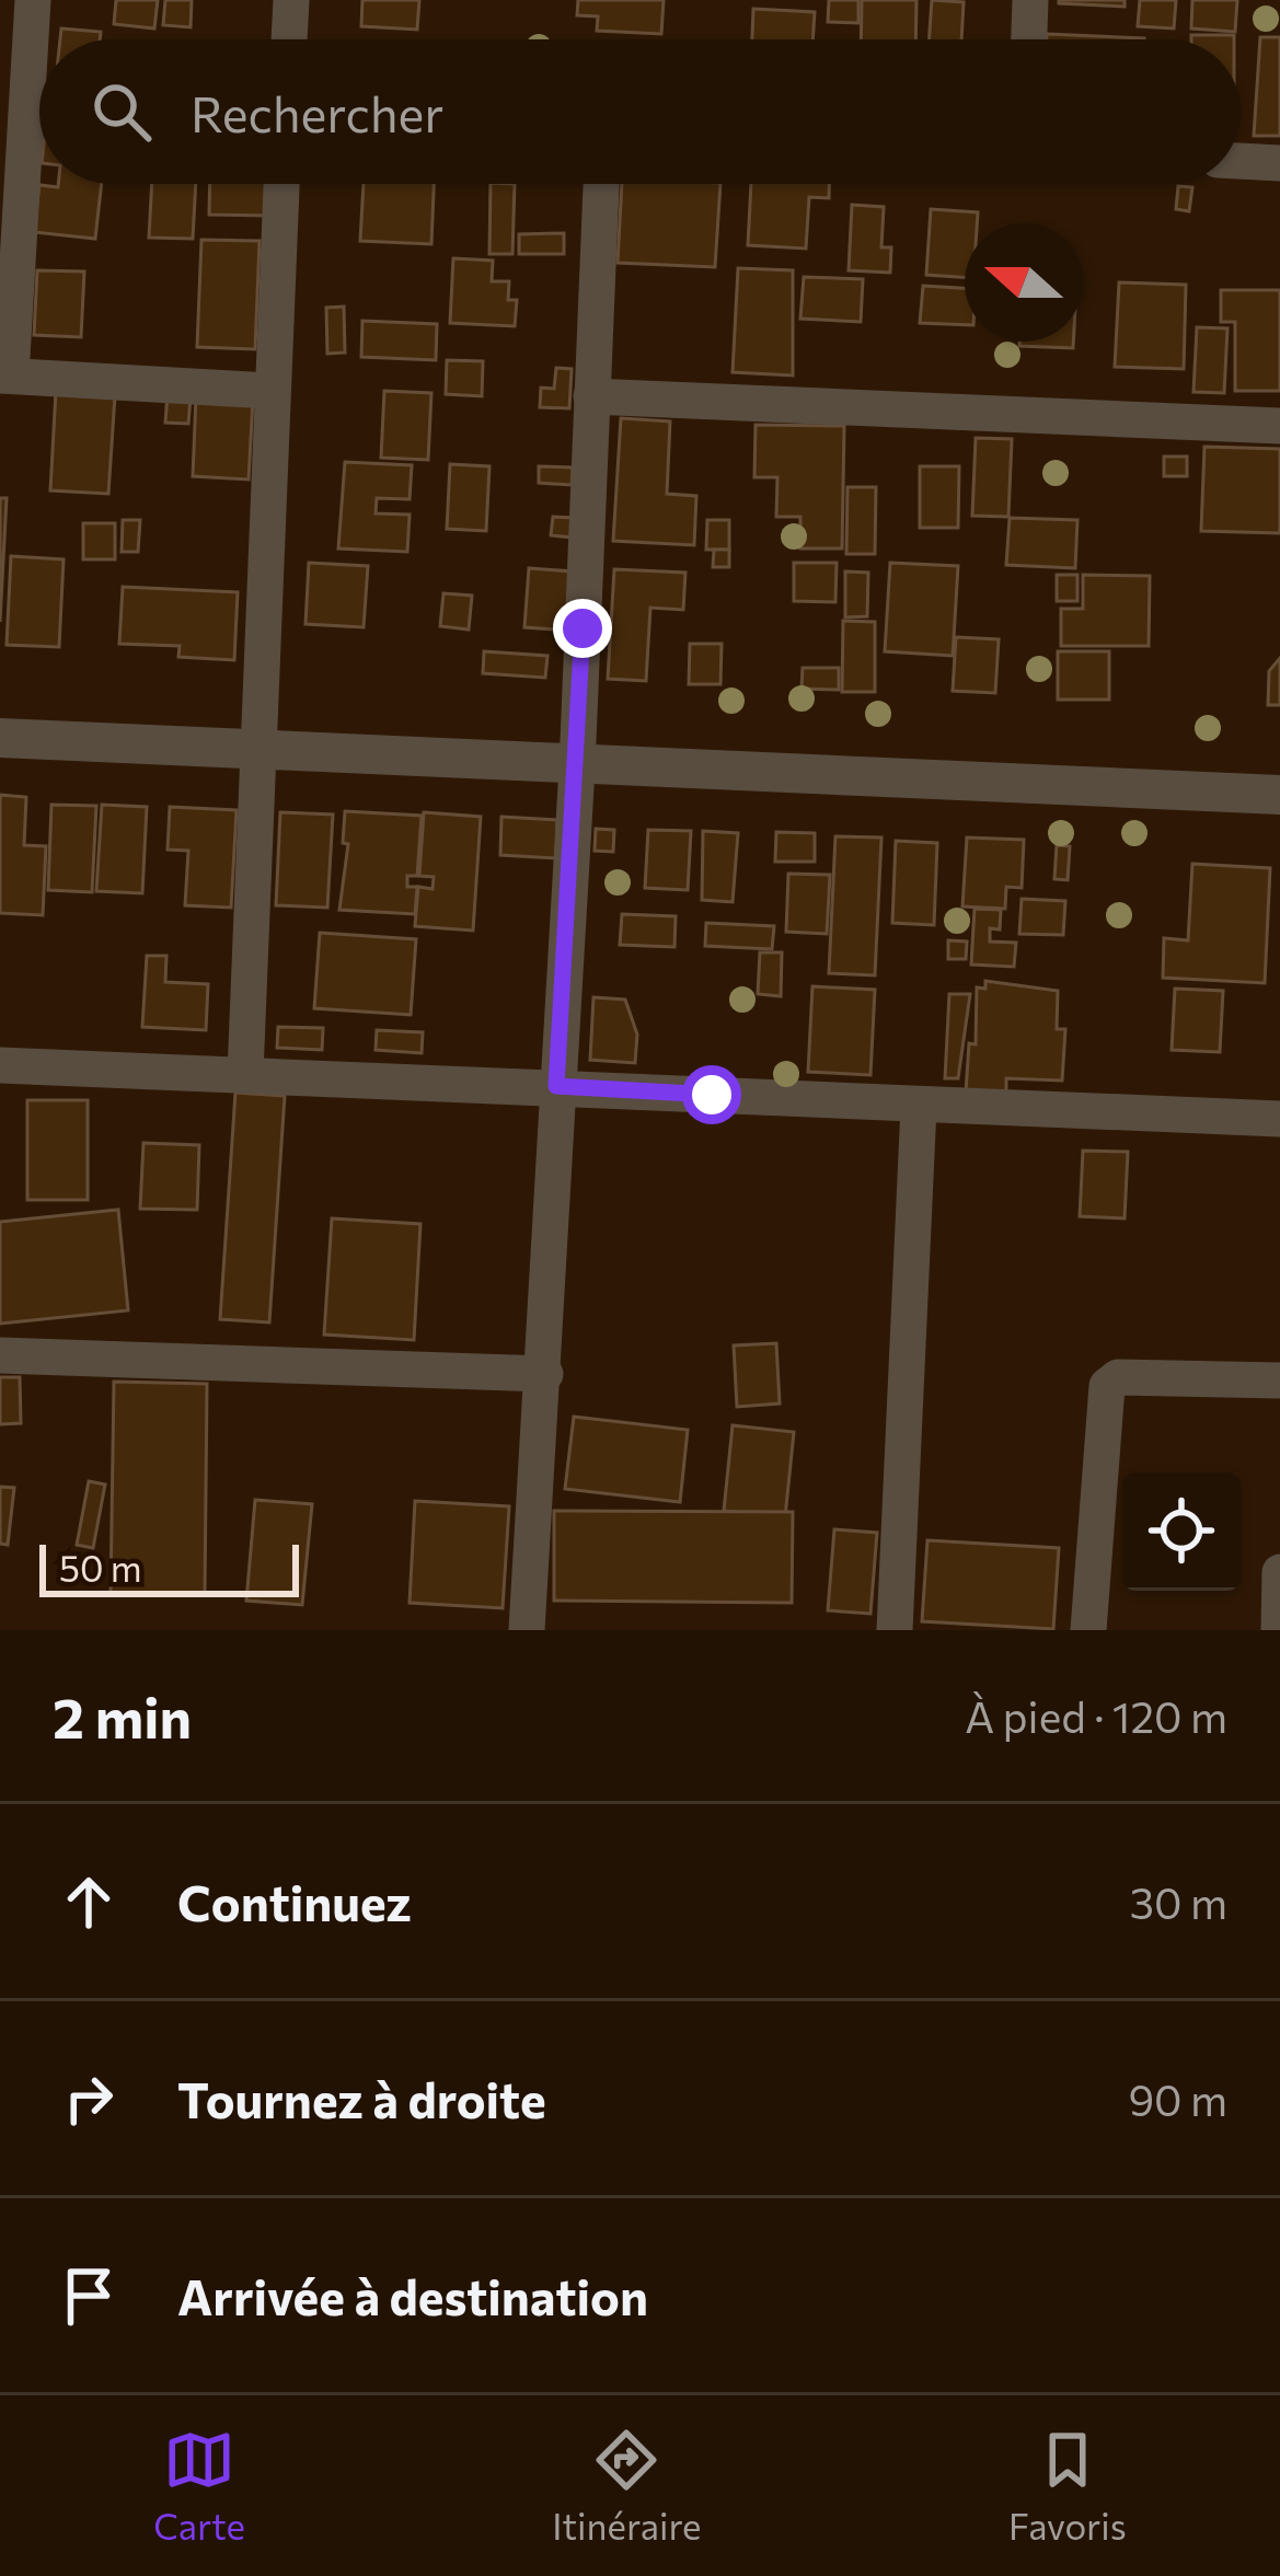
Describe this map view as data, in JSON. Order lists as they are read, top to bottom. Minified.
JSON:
{"scale_bar":"50 m","north":"left","page":{"search":"Rechercher","scale":"50 m","heading":["2 min","À pied · 120 m"],"list":[["Continuez","30 m"],["Tournez à droite","90 m"],"Arrivée à destination"],"nav":["Carte","Itinéraire","Favoris"]}}
